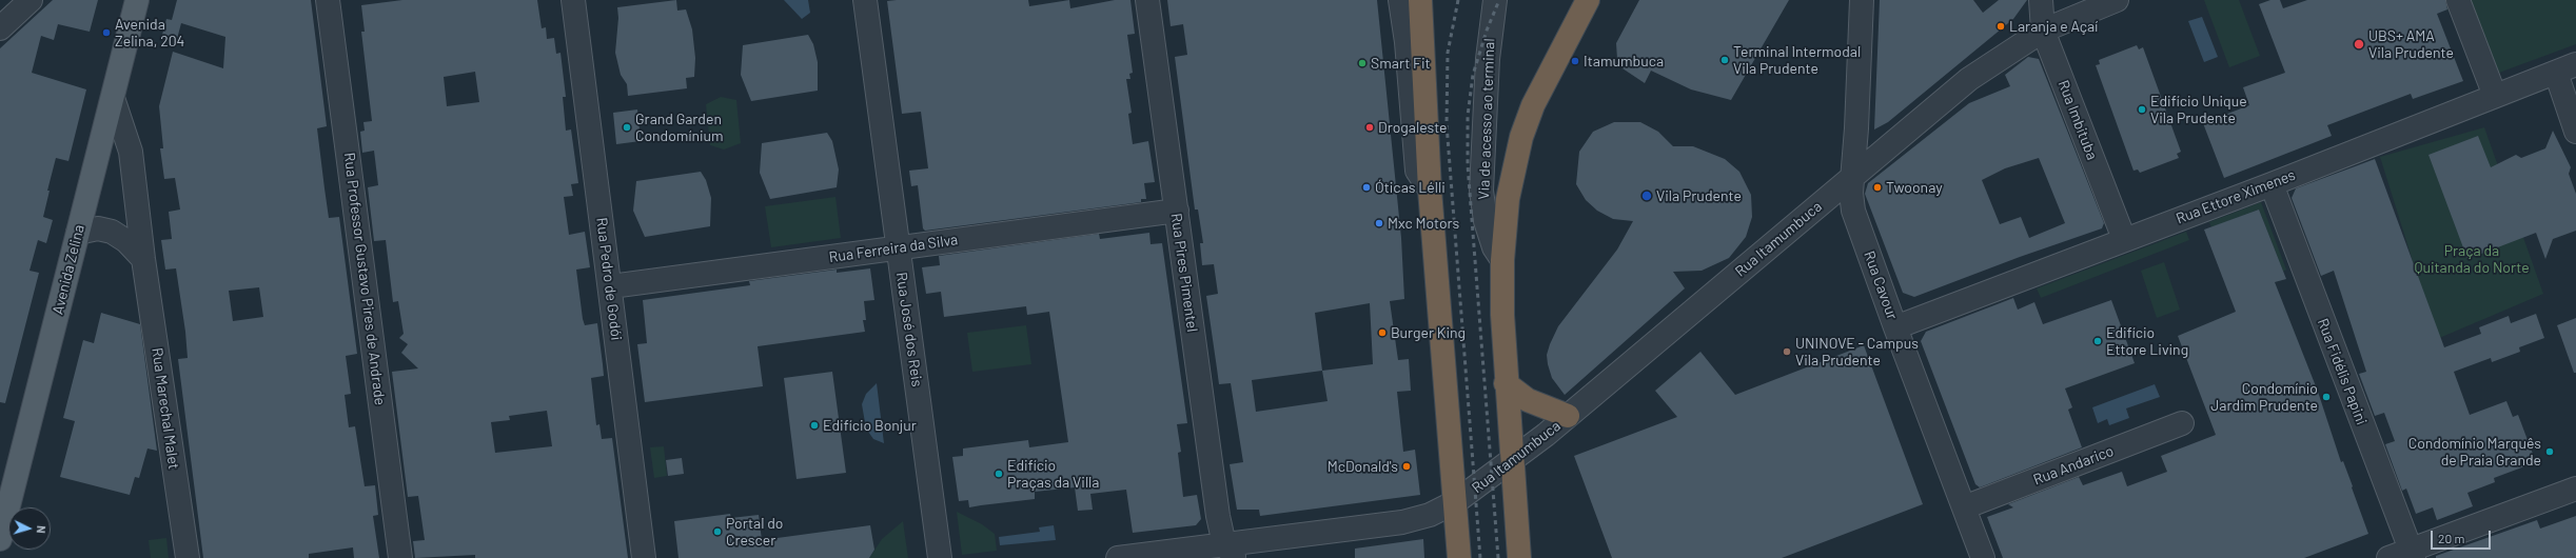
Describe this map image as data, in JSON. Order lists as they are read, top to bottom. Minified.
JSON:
{"streets":{"main road":["Avenida Zelina"],"street":["Via de acesso ao terminal","Rua Imbituba","Rua Ettore Ximenes","Rua Itamumbuca","Rua Ferreira da Silva","Rua Pires Pimentel","Rua Professor Gustavo Pires de Andrade","Rua Pedro de Godói","Rua Cavour","Rua José dos Reis","Rua Fidélis Papini","Rua Marechal Malet","Rua Andarico"]},"crossings":[["Rua Imbituba","Rua Ettore Ximenes"],["Rua Imbituba","Rua Itamumbuca"],["Rua Ettore Ximenes","Rua Cavour"],["Rua Ettore Ximenes","Rua Fidélis Papini"],["Rua Itamumbuca","Rua Pires Pimentel"],["Rua Itamumbuca","Rua Cavour"],["Rua Ferreira da Silva","Rua Pires Pimentel"],["Rua Ferreira da Silva","Rua Pedro de Godói"],["Rua Ferreira da Silva","Rua José dos Reis"],["Avenida Zelina","Rua Marechal Malet"],["Rua Cavour","Rua Andarico"]],"parks":["Praça da Quitanda do Norte"],"places":["Laranja e Açaí","Avenida Zelina, 204","UBS+ AMA Vila Prudente","Terminal Intermodal Vila Prudente","Itamumbuca","Smart Fit","Edifício Unique Vila Prudente","Grand Garden Condomínium","Drogaleste","Óticas Lélli","Twoonay","Vila Prudente","Mxc Motors","Burger King","Edifício Ettore Living","UNINOVE - Campus Vila Prudente","Condomínio Jardim Prudente","Edifício Bonjur","Condomínio Marquês de Praia Grande","McDonald's","Edifício Praças da Villa","Portal do Crescer"],"scale_bar":"20 m","north":"right"}
